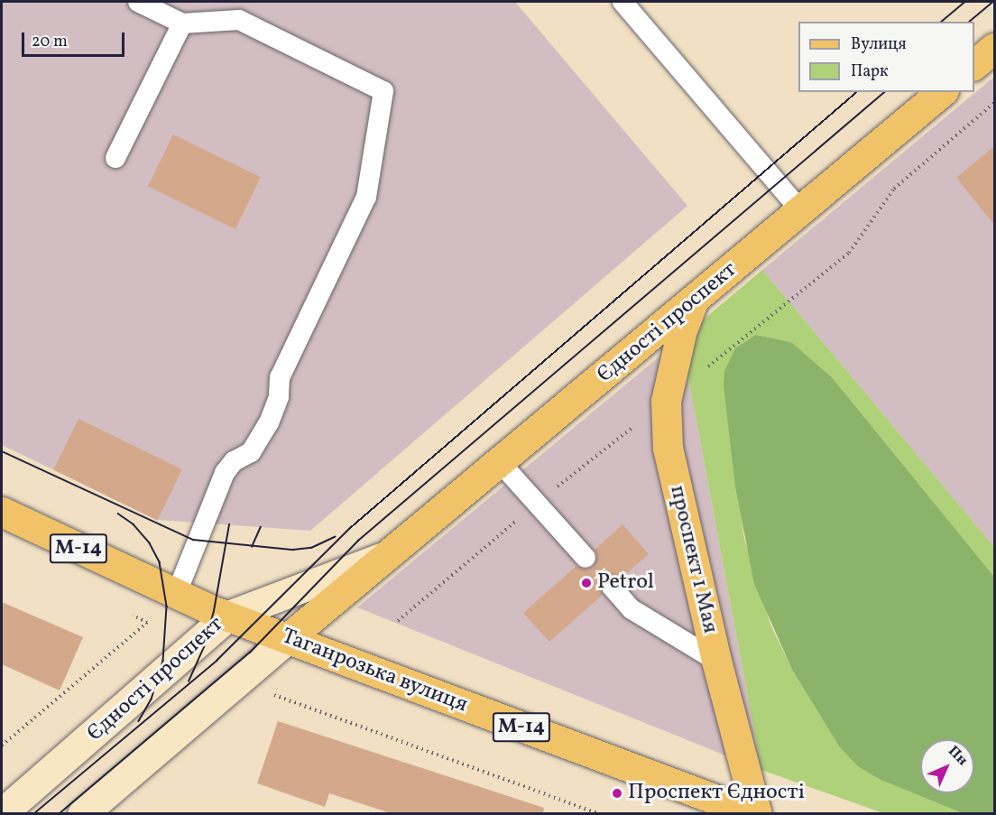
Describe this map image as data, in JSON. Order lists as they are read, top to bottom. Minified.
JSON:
{"streets":{"main road":["Єдності проспект","М-14","проспект 1 Мая","Таганрозька вулиця"]},"crossings":[["Єдності проспект","проспект 1 Мая"],["Єдності проспект","Таганрозька вулиця"],["проспект 1 Мая","Таганрозька вулиця"]],"places":["Petrol","Проспект Єдності"],"legend":["Вулиця","Парк"],"scale_bar":"20 m","north":"top right"}
